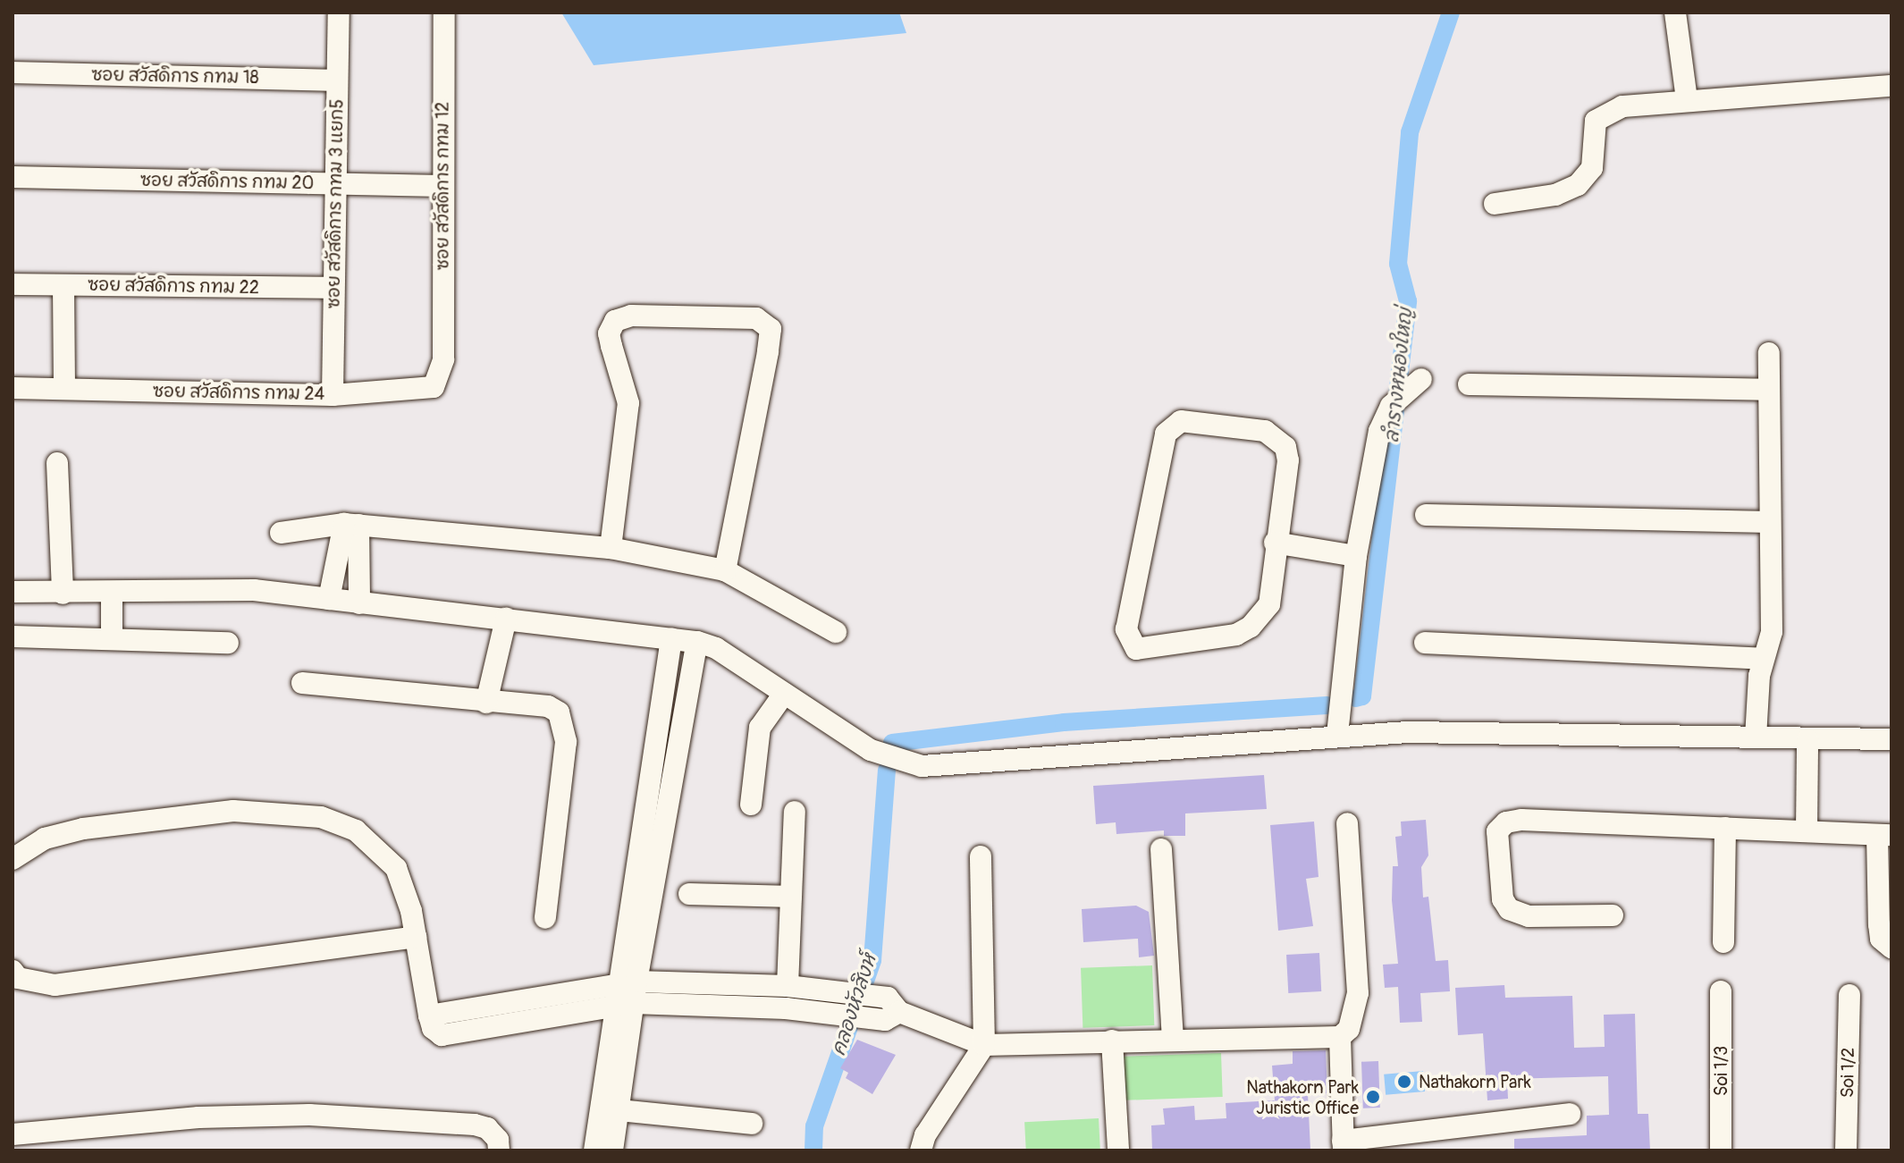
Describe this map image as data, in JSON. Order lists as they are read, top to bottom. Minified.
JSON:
{"streets":{"street":["ซอย สวัสดิการ กทม 18","ซอย สวัสดิการ กทม 20","ซอย สวัสดิการ กทม 12","ซอย สวัสดิการ กทม 3 แยก5","ซอย สวัสดิการ กทม 22","ซอย สวัสดิการ กทม 24","Soi 1/3","Soi 1/2"]},"crossings":[["ซอย สวัสดิการ กทม 18","ซอย สวัสดิการ กทม 3 แยก5"],["ซอย สวัสดิการ กทม 20","ซอย สวัสดิการ กทม 12"],["ซอย สวัสดิการ กทม 20","ซอย สวัสดิการ กทม 3 แยก5"],["ซอย สวัสดิการ กทม 12","ซอย สวัสดิการ กทม 24"],["ซอย สวัสดิการ กทม 3 แยก5","ซอย สวัสดิการ กทม 22"],["ซอย สวัสดิการ กทม 3 แยก5","ซอย สวัสดิการ กทม 24"]],"water":["ลำรางหนองใหญ่","คลองหัวสิงห์"],"places":["Nathakorn Park","Nathakorn Park Juristic Office"]}
